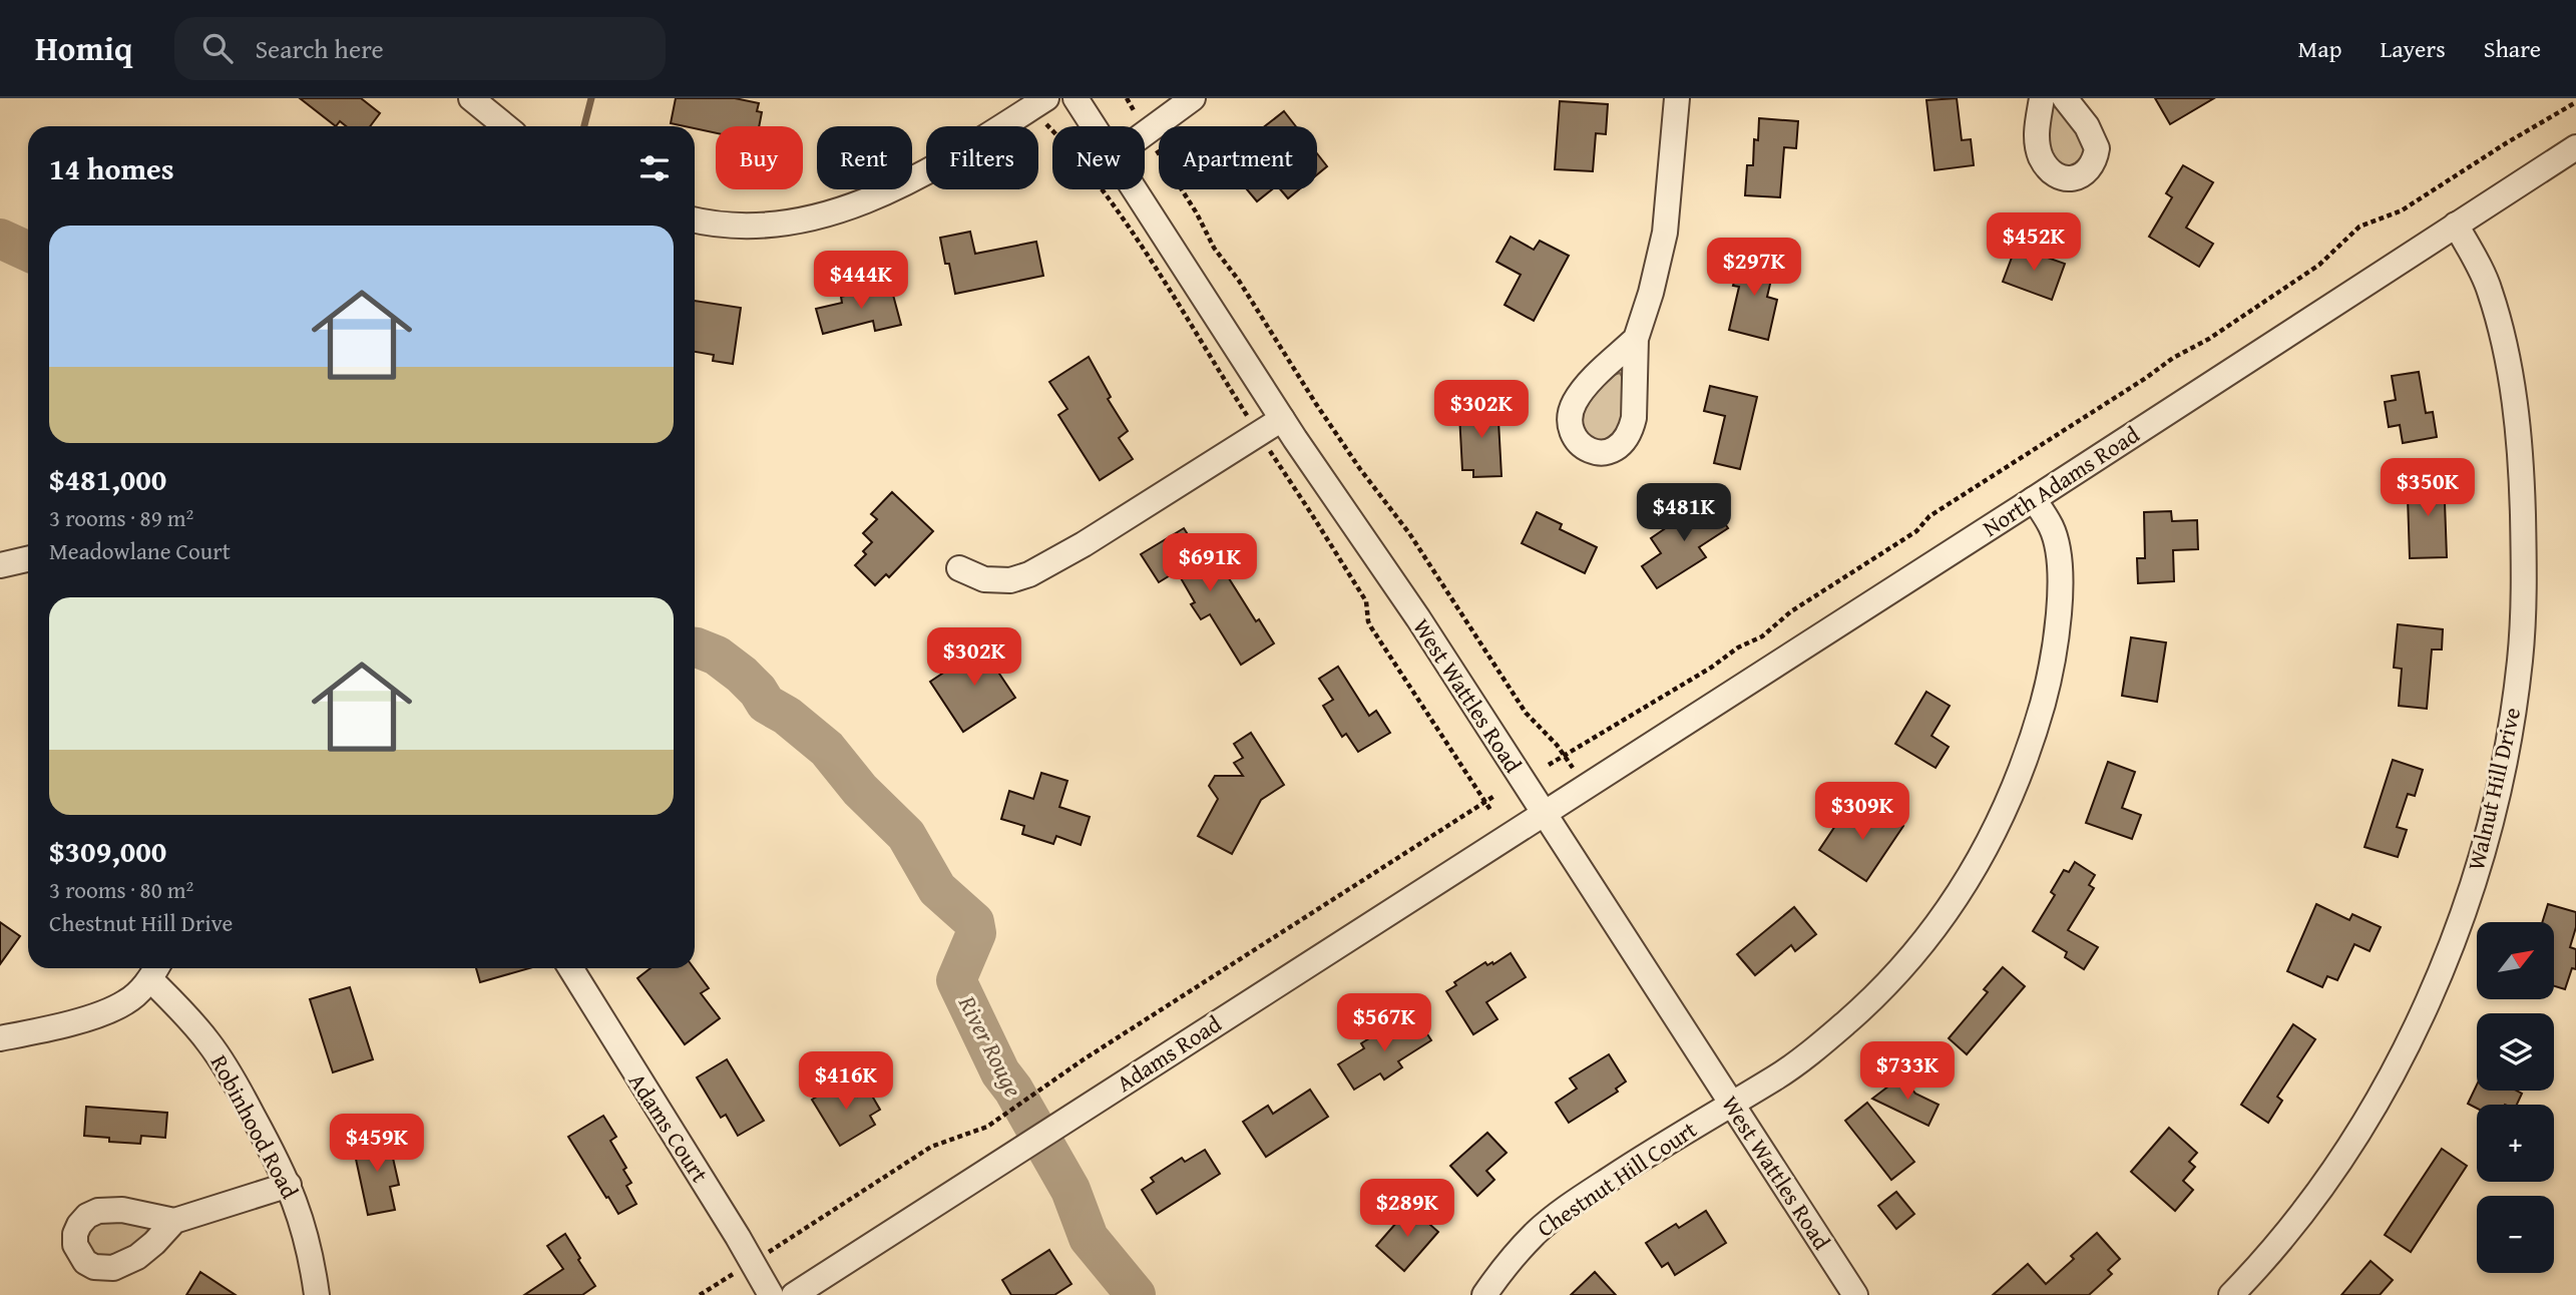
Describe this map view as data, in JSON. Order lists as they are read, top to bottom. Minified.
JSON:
{"streets":{"street":["North Adams Road","West Wattles Road","Walnut Hill Drive","Adams Road","Robinhood Road","Adams Court","Chestnut Hill Court"]},"crossings":[["North Adams Road","West Wattles Road"],["North Adams Road","Walnut Hill Drive"],["North Adams Road","Adams Road"],["North Adams Road","Chestnut Hill Court"],["West Wattles Road","Adams Road"],["West Wattles Road","Chestnut Hill Court"]],"water":["River Rouge"],"north":"top right","page":{"header":"Homiq","search":"Search here","nav":["Map","Layers","Share"],"chip":["Buy","Rent","Filters","New","Apartment"],"heading":"14 homes","list":[{"name":"$481,000","note":"3 rooms · 89 m² · Meadowlane Court"},{"name":"$309,000","note":"3 rooms · 80 m² · Chestnut Hill Drive"}],"price":["$452K","$297K","$444K","$302K","$350K","$481K","$691K","$302K","$309K","$567K","$733K","$416K","$459K","$289K"],"map_buttons":["+","−"]}}
